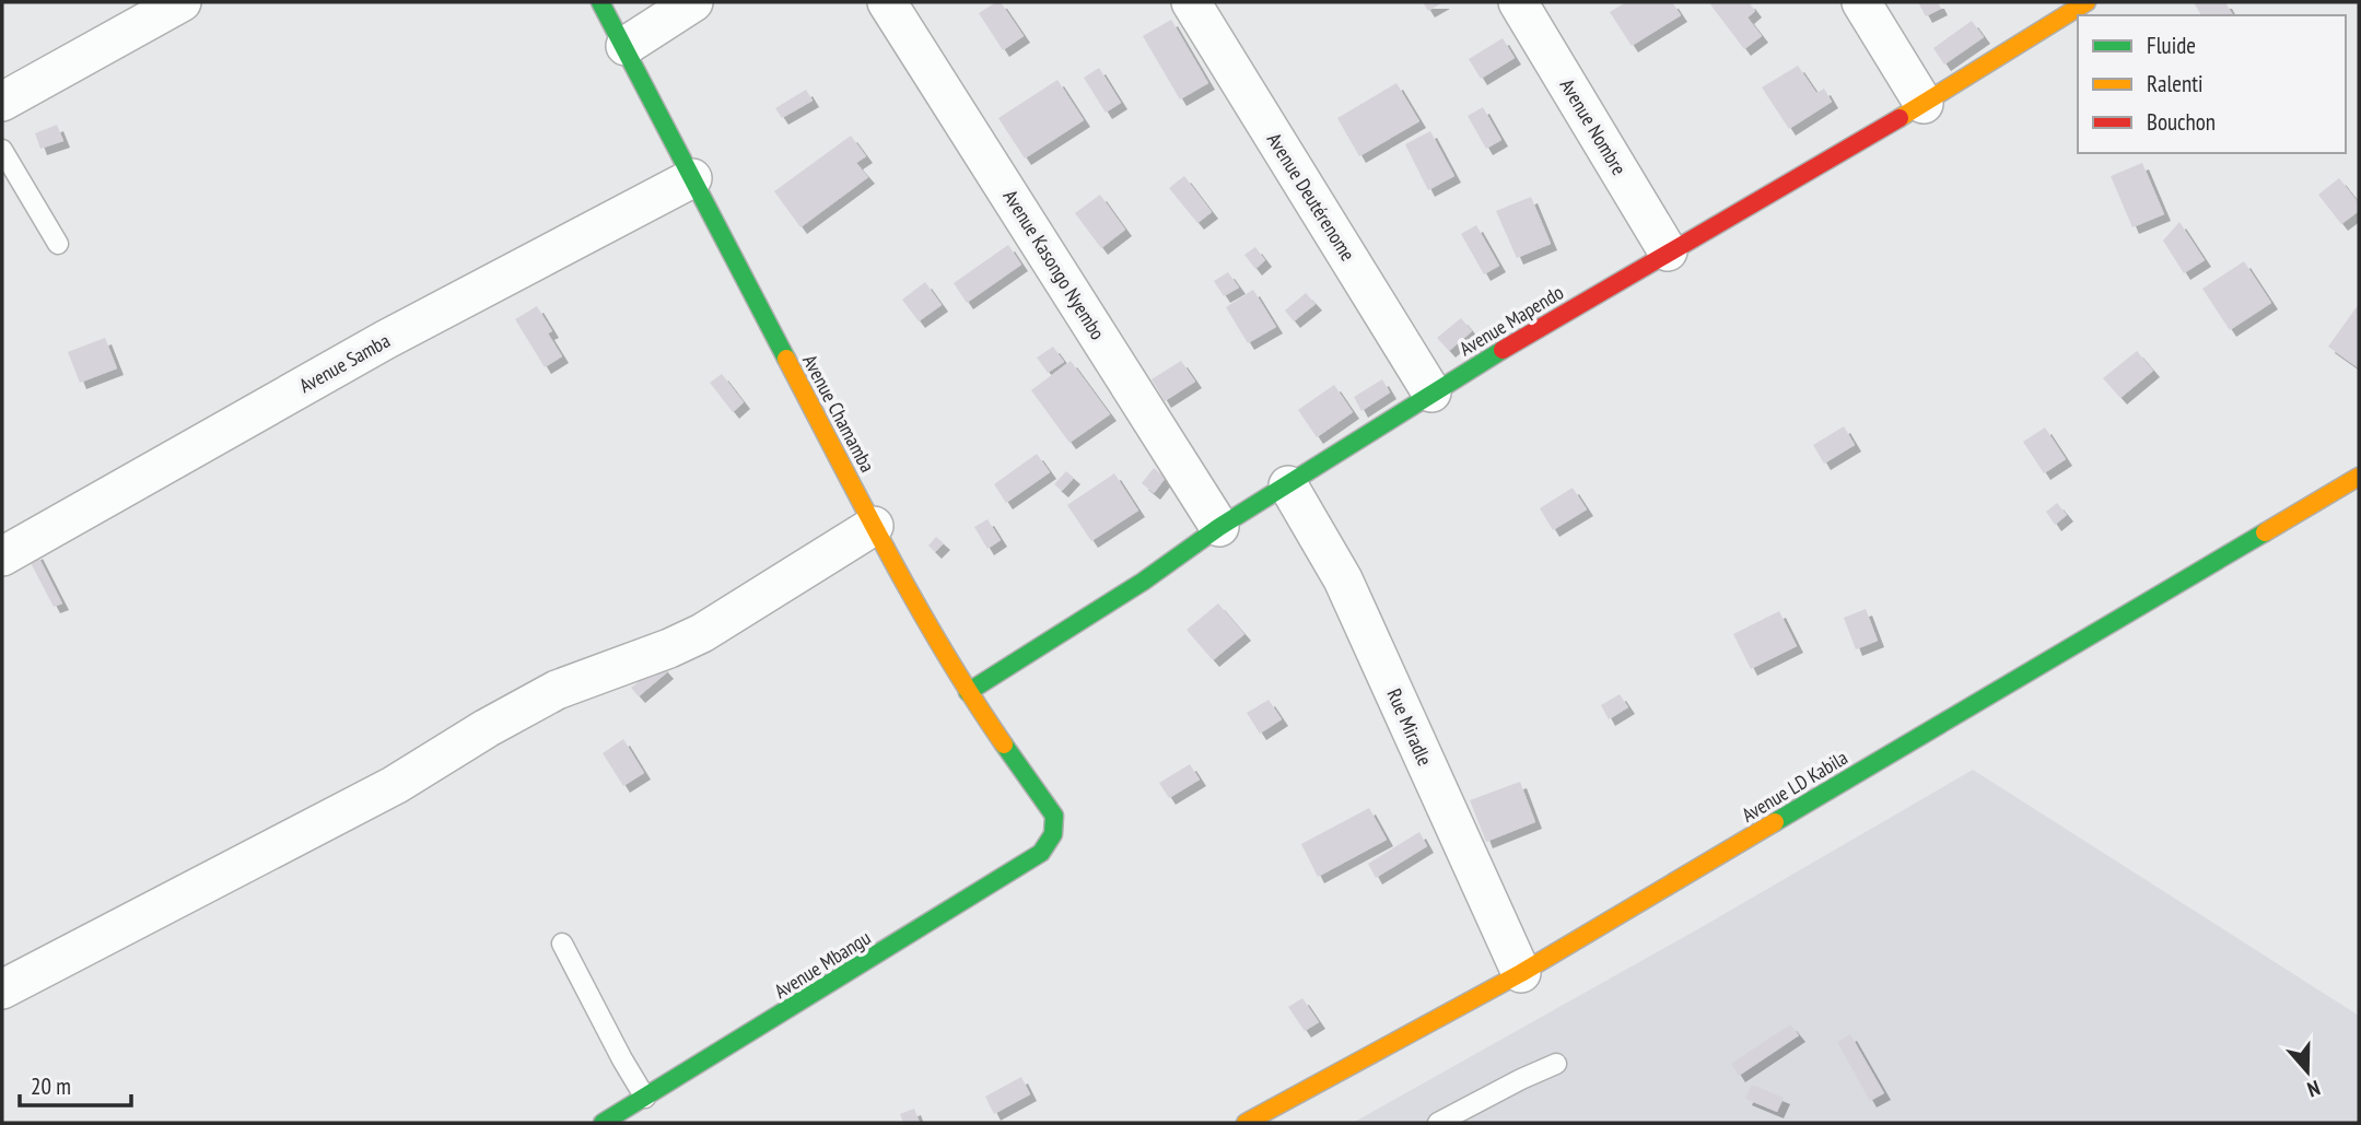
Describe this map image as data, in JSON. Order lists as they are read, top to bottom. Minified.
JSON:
{"streets":{"street":["Avenue Nombre","Avenue Deutérenome","Avenue Kasongo Nyembo","Avenue Mapendo","Avenue Samba","Avenue Chamamba","Rue Miradle","Avenue LD Kabila","Avenue Mbangu"]},"crossings":[["Avenue Nombre","Avenue Mapendo"],["Avenue Deutérenome","Avenue Mapendo"],["Avenue Kasongo Nyembo","Avenue Mapendo"],["Avenue Mapendo","Avenue Chamamba"],["Avenue Mapendo","Rue Miradle"],["Avenue Samba","Avenue Chamamba"],["Avenue Chamamba","Avenue Mbangu"],["Rue Miradle","Avenue LD Kabila"]],"legend":["Fluide","Ralenti","Bouchon"],"scale_bar":"20 m","north":"bottom"}
